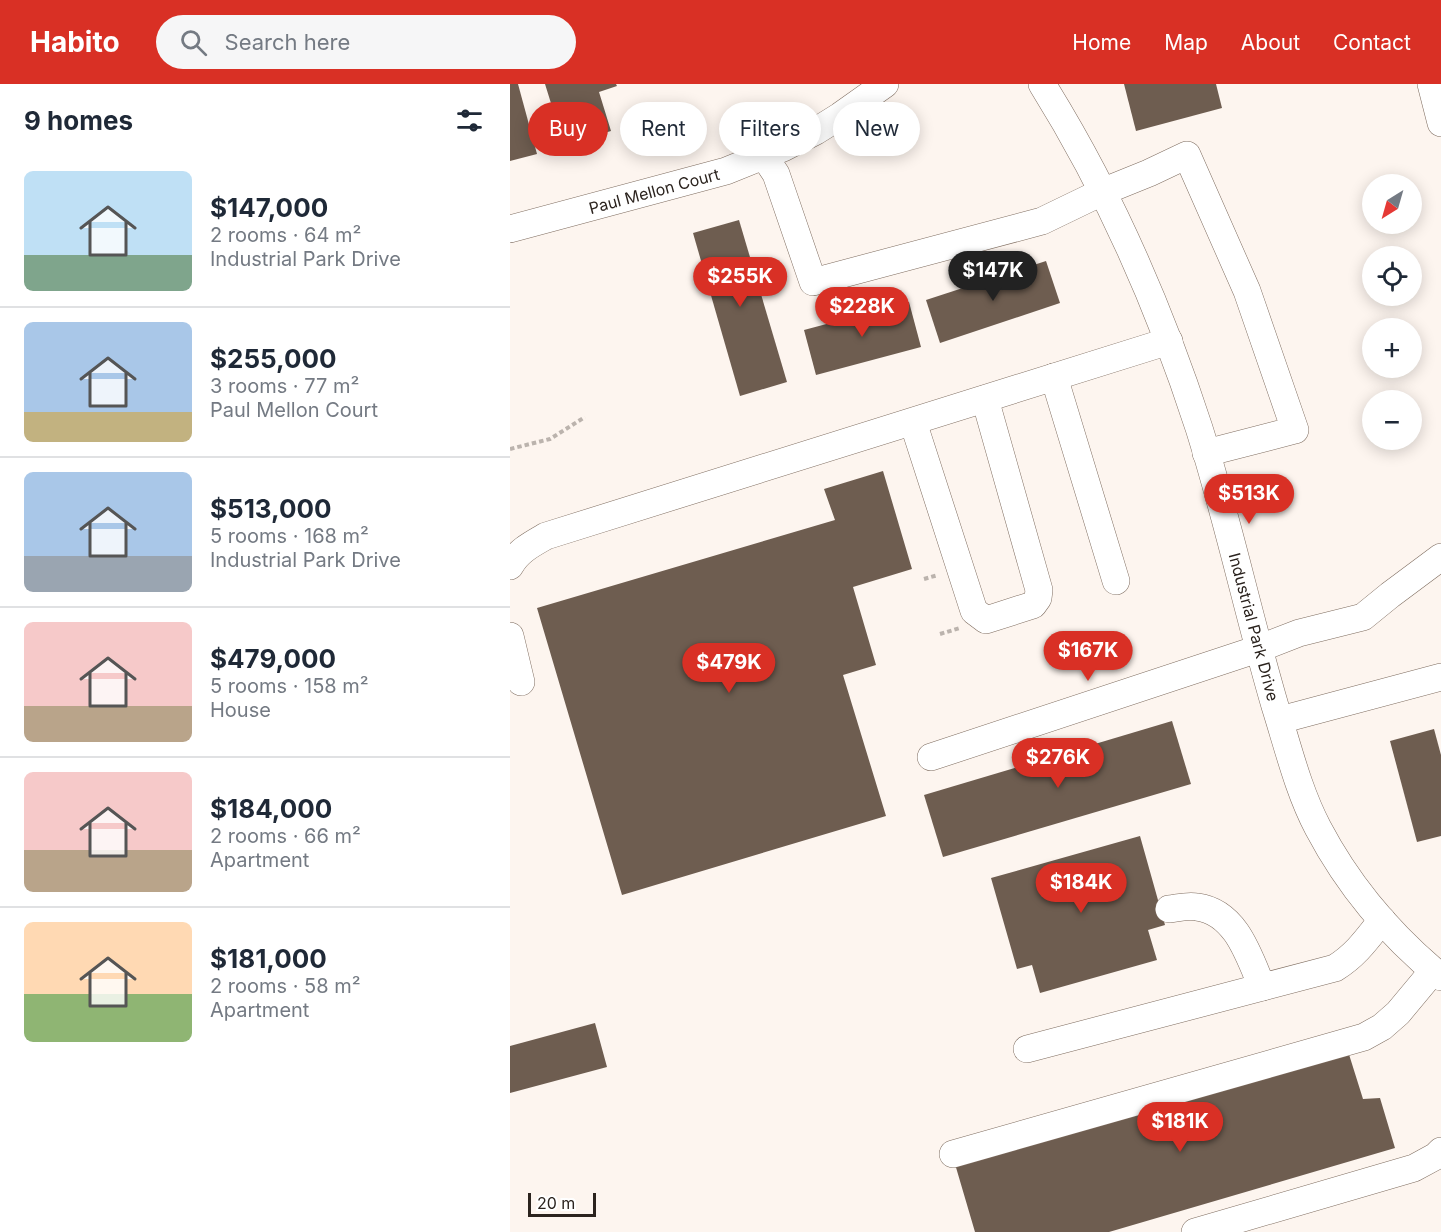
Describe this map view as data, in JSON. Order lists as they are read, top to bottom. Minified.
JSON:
{"streets":{"street":["Paul Mellon Court","Industrial Park Drive"]},"scale_bar":"20 m","north":"bottom left","page":{"header":"Habito","search":"Search here","nav":["Home","Map","About","Contact"],"heading":"9 homes","chip":["Buy","Rent","Filters","New"],"list":[{"name":"$147,000","note":"2 rooms · 64 m² · Industrial Park Drive"},{"name":"$255,000","note":"3 rooms · 77 m² · Paul Mellon Court"},{"name":"$513,000","note":"5 rooms · 168 m² · Industrial Park Drive"},{"name":"$479,000","note":"5 rooms · 158 m² · House"},{"name":"$184,000","note":"2 rooms · 66 m² · Apartment"},{"name":"$181,000","note":"2 rooms · 58 m² · Apartment"}],"map_buttons":["+","−"],"price":["$147K","$255K","$228K","$513K","$167K","$479K","$276K","$184K","$181K"],"scale":"20 m"}}
